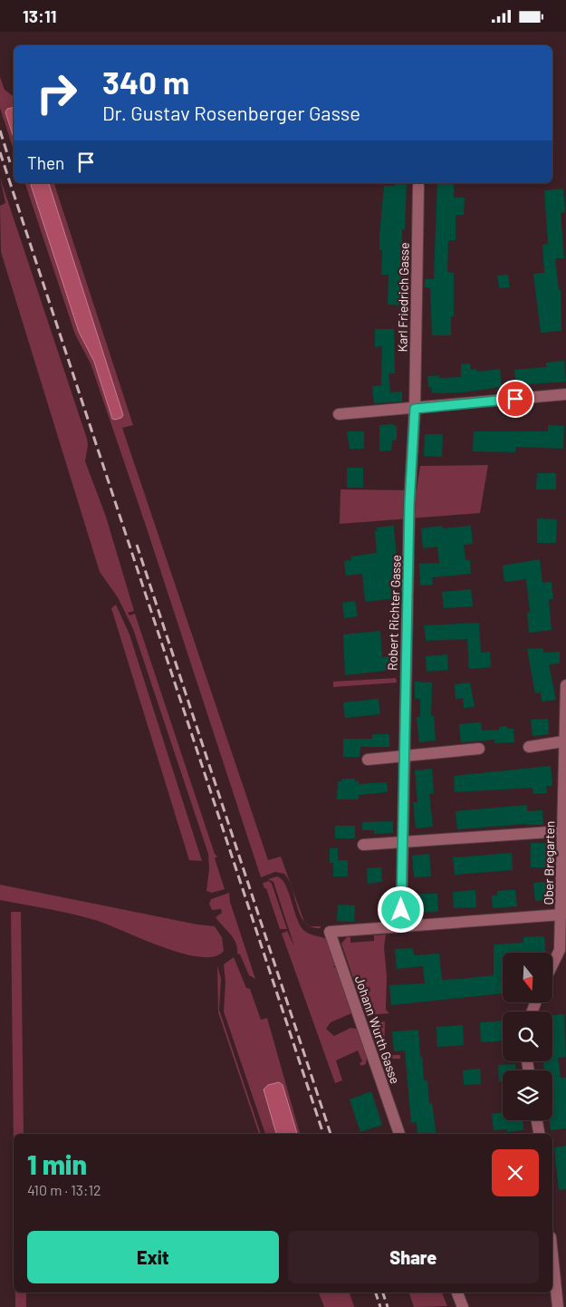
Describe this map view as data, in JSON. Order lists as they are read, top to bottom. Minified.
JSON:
{"streets":{"street":["Karl Friedrich Gasse","Robert Richter Gasse","Ober Bregarten","Johann Wurth Gasse"]},"crossings":[["Karl Friedrich Gasse","Robert Richter Gasse"],["Robert Richter Gasse","Johann Wurth Gasse"]],"north":"bottom","page":{"status":"13:11","turn":["340 m","Dr. Gustav Rosenberger Gasse"],"then":"Then","heading":["1 min","410 m · 13:12"],"buttons":["Exit","Share"]}}
